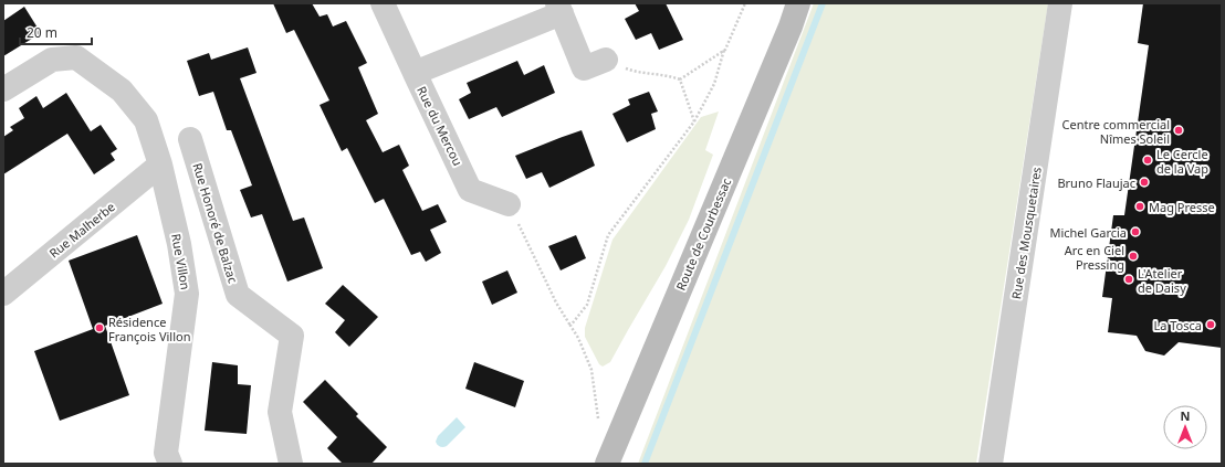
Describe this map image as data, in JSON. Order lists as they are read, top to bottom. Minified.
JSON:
{"streets":{"street":["Rue du Mercou","Rue Honoré de Balzac","Rue Malherbe","Rue des Mousquetaires","Route de Courbessac","Rue Villon"]},"crossings":[["Rue Malherbe","Rue Villon"]],"places":["Centre commercial Nîmes Soleil","Le Cercle de la Vap","Bruno Flaujac","Mag Presse","Michel Garcia","Arc en Ciel Pressing","L'Atelier de Daisy","La Tosca","Résidence François Villon"],"scale_bar":"20 m","north":"top"}
